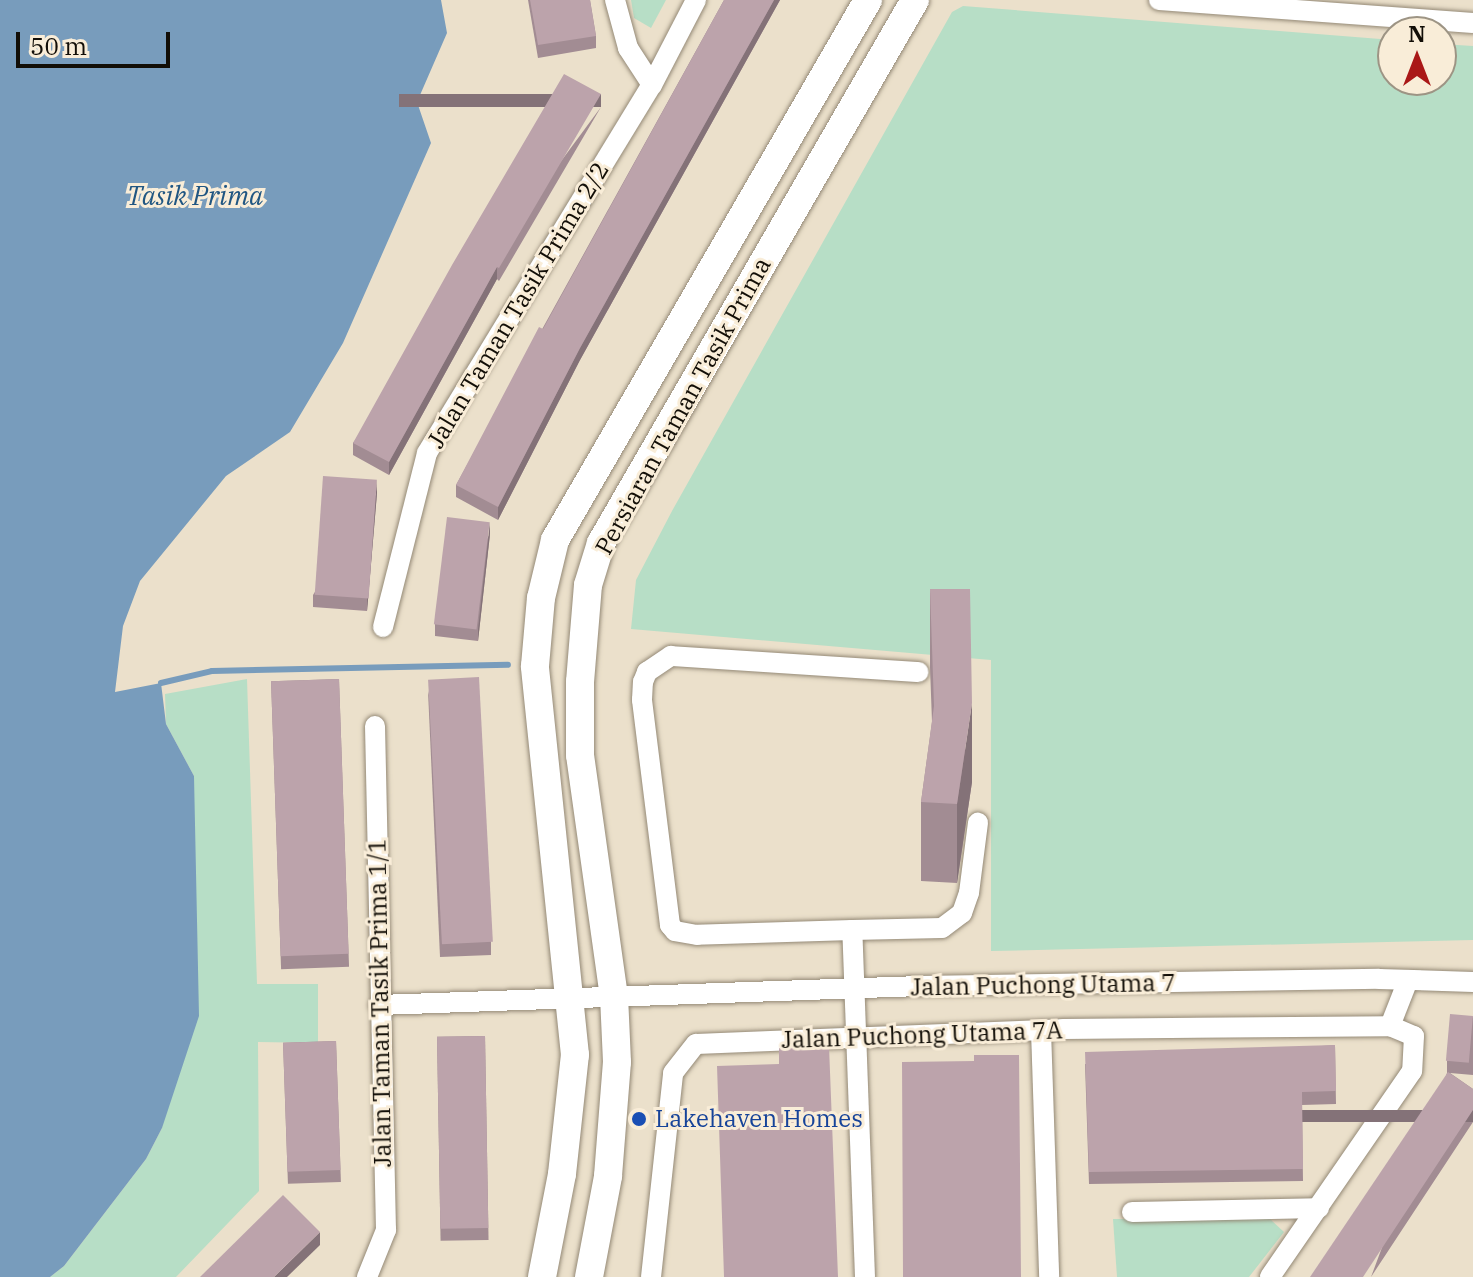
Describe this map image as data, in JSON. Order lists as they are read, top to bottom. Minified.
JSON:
{"streets":{"main road":["Persiaran Taman Tasik Prima"],"street":["Jalan Taman Tasik Prima 2/2","Jalan Puchong Utama 7","Jalan Taman Tasik Prima 1/1","Jalan Puchong Utama 7A"]},"crossings":[["Persiaran Taman Tasik Prima","Jalan Puchong Utama 7"],["Jalan Puchong Utama 7","Jalan Taman Tasik Prima 1/1"]],"water":["Tasik Prima"],"places":["Lakehaven Homes"],"scale_bar":"50 m","north":"top"}
